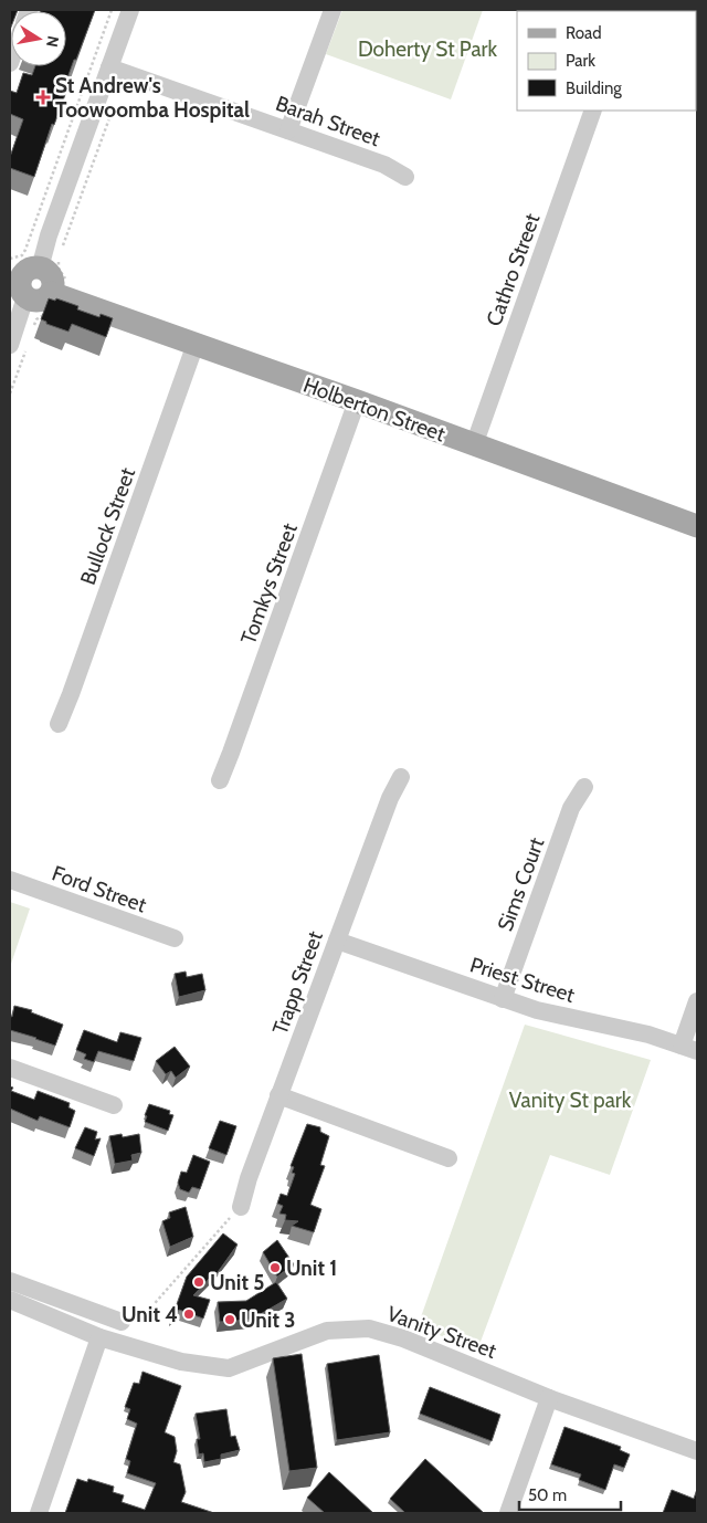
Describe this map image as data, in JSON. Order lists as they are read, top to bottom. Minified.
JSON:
{"streets":{"main road":["Holberton Street"],"street":["Barah Street","Cathro Street","Bullock Street","Tomkys Street","Sims Court","Ford Street","Priest Street","Trapp Street","Vanity Street"]},"crossings":[["Cathro Street","Holberton Street"],["Holberton Street","Bullock Street"],["Holberton Street","Tomkys Street"],["Sims Court","Priest Street"],["Priest Street","Trapp Street"]],"parks":["Doherty St Park","Vanity St park"],"places":{"health":["St Andrew's Toowoomba Hospital"],"other":["Unit 1","Unit 5","Unit 4","Unit 3"]},"legend":["Road","Park","Building"],"scale_bar":"50 m","north":"right"}
